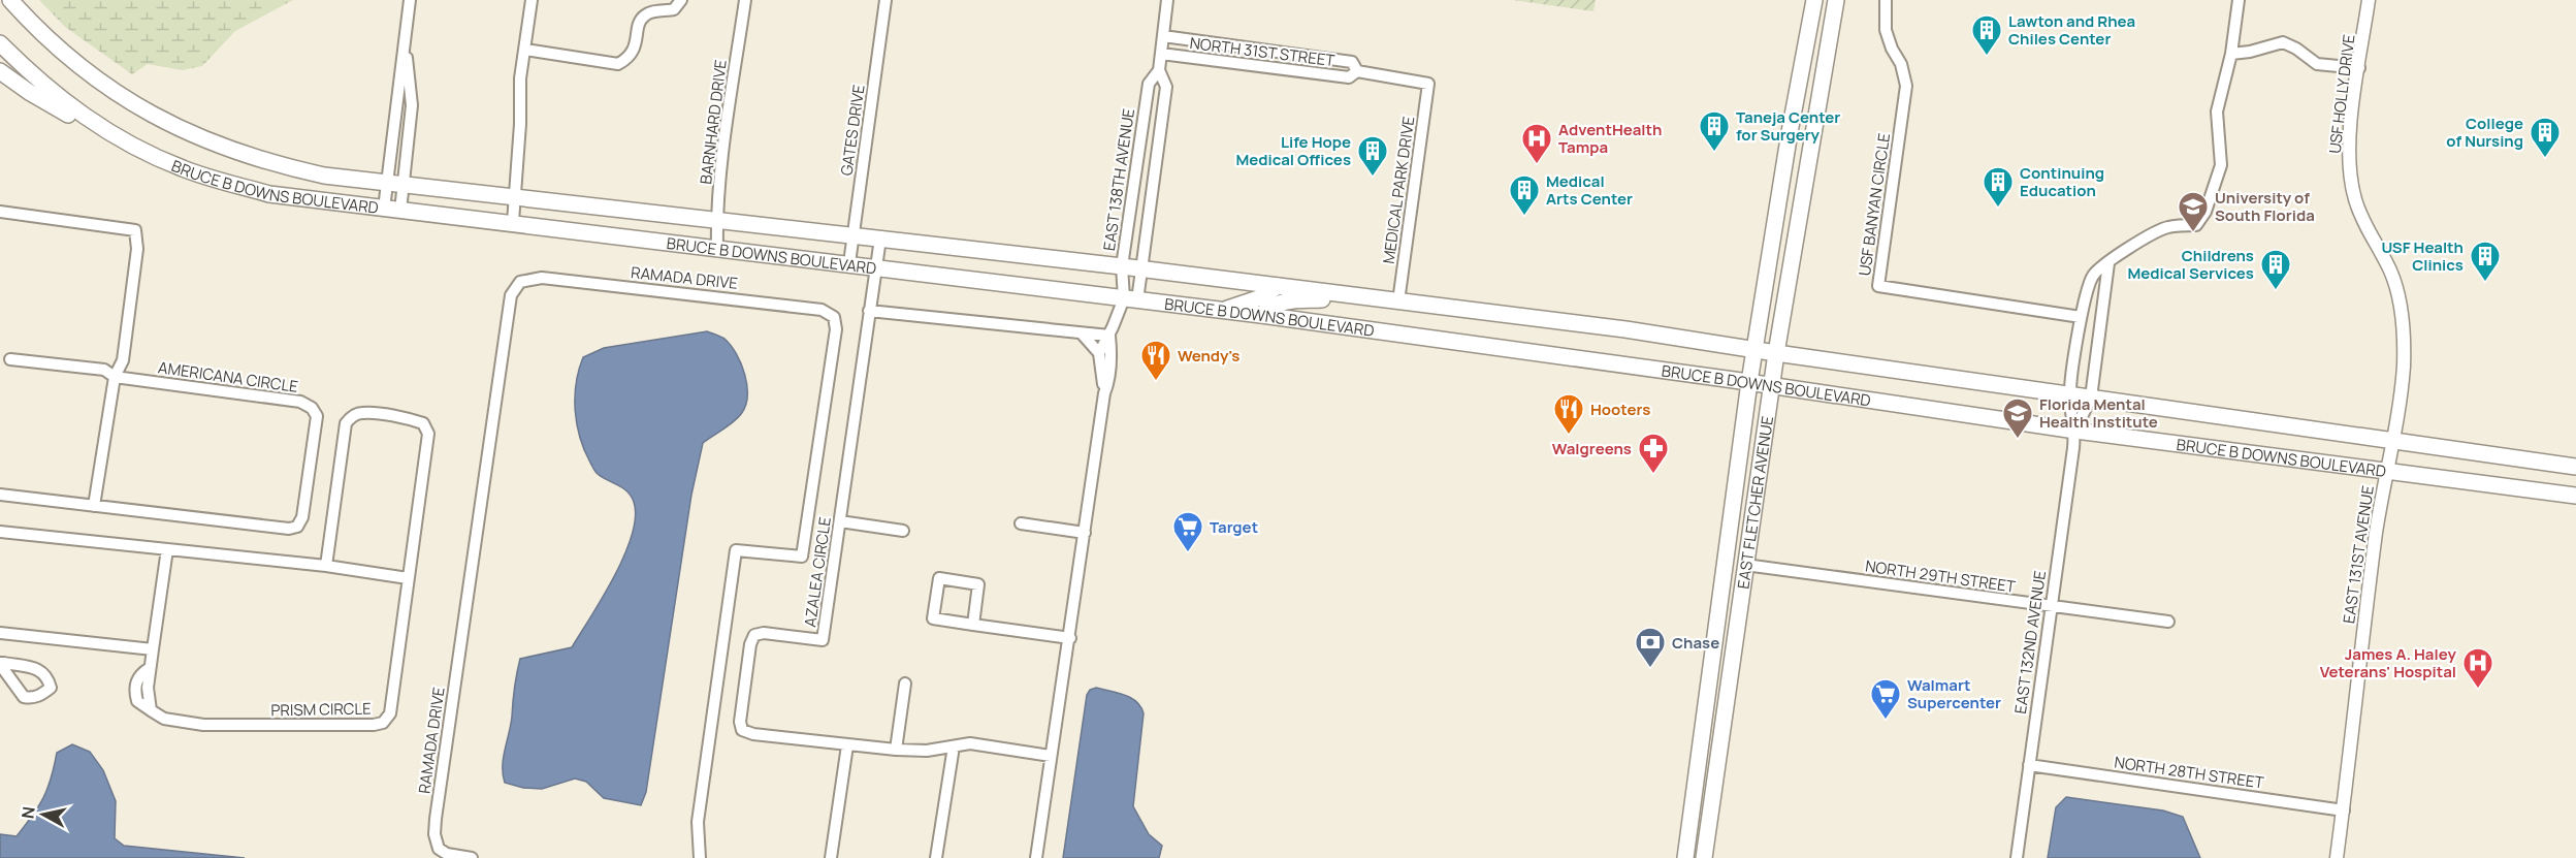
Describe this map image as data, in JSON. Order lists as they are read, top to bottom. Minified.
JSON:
{"streets":{"main road":["BRUCE B DOWNS BOULEVARD","EAST FLETCHER AVENUE"],"street":["NORTH 31ST STREET","USF HOLLY DRIVE","BARNHARD DRIVE","GATES DRIVE","EAST 138TH AVENUE","MEDICAL PARK DRIVE","USF BANYAN CIRCLE","RAMADA DRIVE","AMERICANA CIRCLE","EAST 131ST AVENUE","AZALEA CIRCLE","NORTH 29TH STREET","EAST 132ND AVENUE","PRISM CIRCLE","NORTH 28TH STREET"]},"crossings":[["NORTH 31ST STREET","EAST 138TH AVENUE"],["NORTH 31ST STREET","MEDICAL PARK DRIVE"],["USF HOLLY DRIVE","BRUCE B DOWNS BOULEVARD"],["USF HOLLY DRIVE","EAST 131ST AVENUE"],["BARNHARD DRIVE","BRUCE B DOWNS BOULEVARD"],["GATES DRIVE","BRUCE B DOWNS BOULEVARD"],["EAST 138TH AVENUE","BRUCE B DOWNS BOULEVARD"],["BRUCE B DOWNS BOULEVARD","MEDICAL PARK DRIVE"],["BRUCE B DOWNS BOULEVARD","EAST FLETCHER AVENUE"],["BRUCE B DOWNS BOULEVARD","EAST 131ST AVENUE"],["BRUCE B DOWNS BOULEVARD","AZALEA CIRCLE"],["BRUCE B DOWNS BOULEVARD","EAST 132ND AVENUE"],["EAST FLETCHER AVENUE","NORTH 29TH STREET"],["EAST 131ST AVENUE","NORTH 28TH STREET"],["NORTH 29TH STREET","EAST 132ND AVENUE"],["EAST 132ND AVENUE","NORTH 28TH STREET"]],"places":{"building":["Lawton and Rhea Chiles Center","Taneja Center for Surgery","College of Nursing","Life Hope Medical Offices","Continuing Education","Medical Arts Center","USF Health Clinics","Childrens Medical Services"],"hospital":["AdventHealth Tampa","James A. Haley Veterans' Hospital"],"school or university":["University of South Florida","Florida Mental Health Institute"],"restaurant":["Wendy's","Hooters"],"pharmacy":["Walgreens"],"supermarket":["Target","Walmart Supercenter"],"bank":["Chase"]},"north":"left"}
